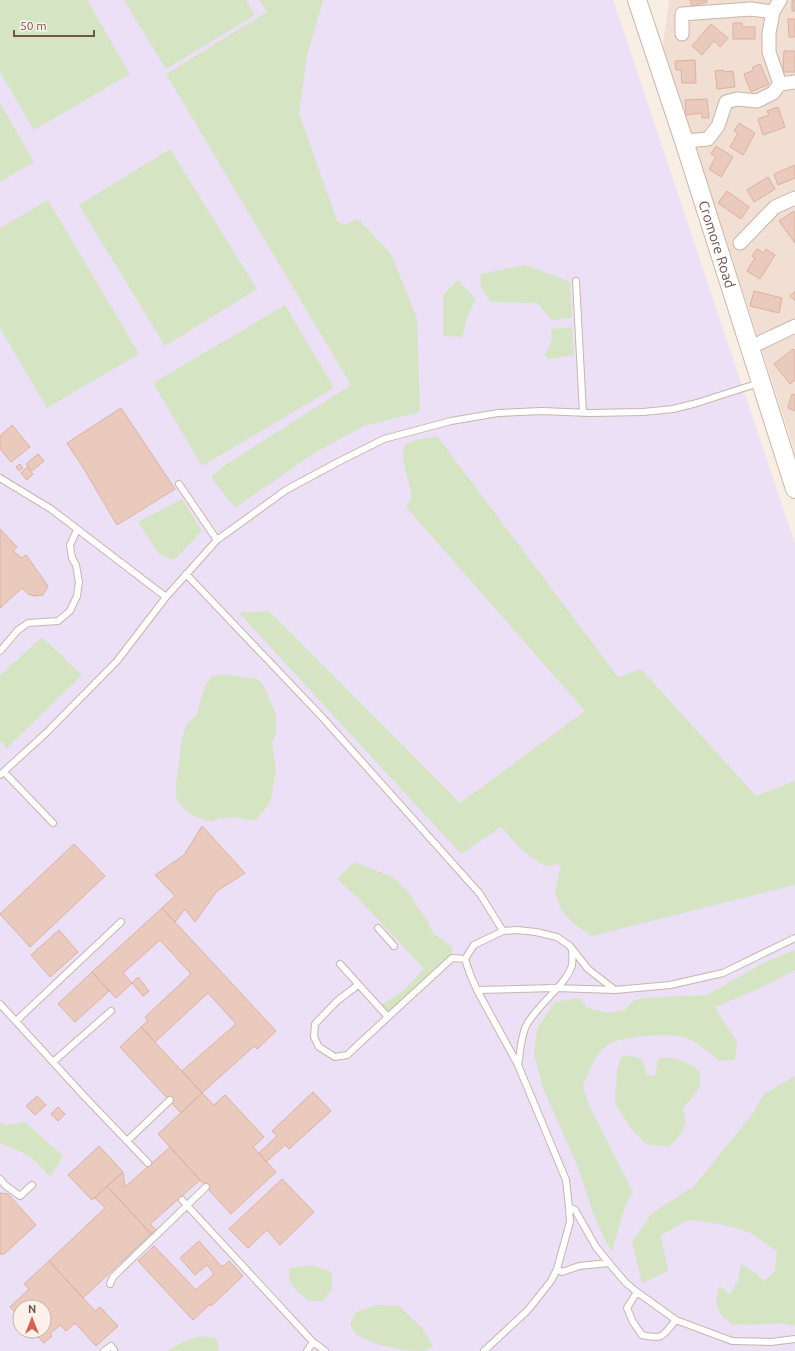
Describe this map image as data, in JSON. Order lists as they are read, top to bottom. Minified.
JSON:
{"streets":{"main road":["Cromore Road"]},"scale_bar":"50 m","north":"top"}
